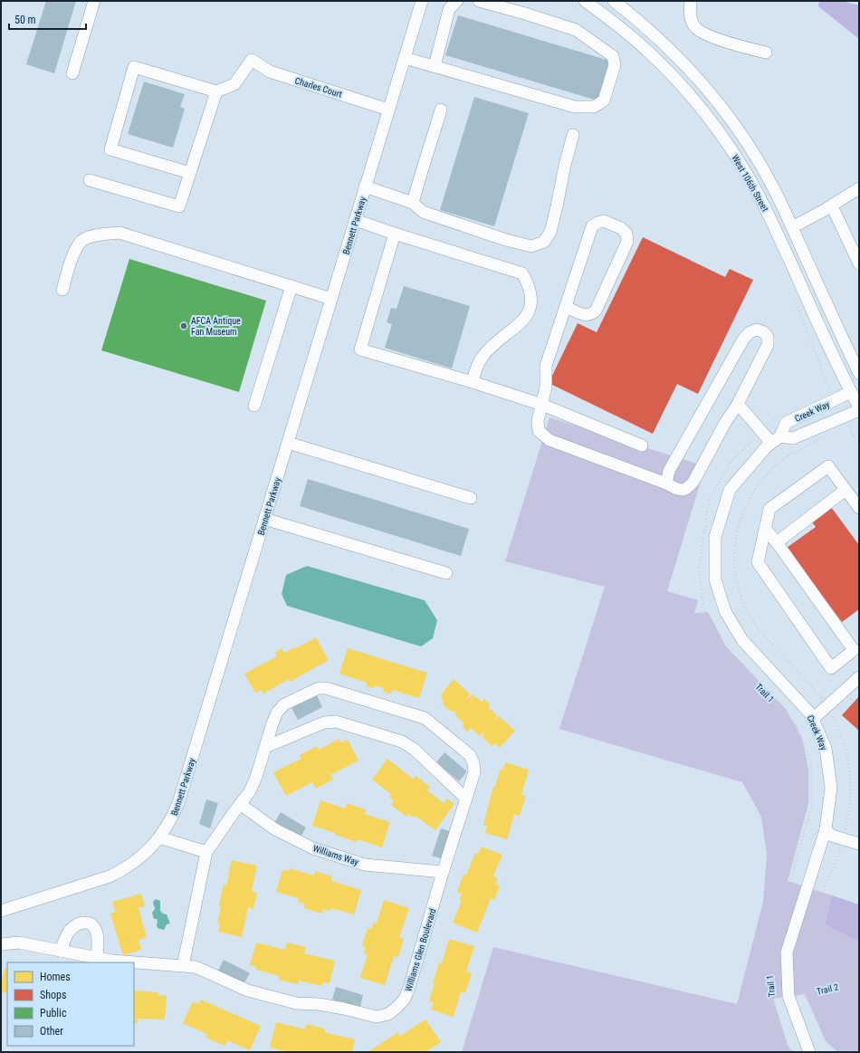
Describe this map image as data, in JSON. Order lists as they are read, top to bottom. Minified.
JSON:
{"streets":{"street":["Charles Court","West 106th Street","Bennett Parkway","Creek Way","Williams Way","Williams Glen Boulevard"],"path":["Trail 1","Trail 2"]},"crossings":[["Charles Court","Bennett Parkway"],["West 106th Street","Creek Way"],["Williams Way","Williams Glen Boulevard"]],"places":["AFCA Antique Fan Museum"],"legend":["Homes","Shops","Public","Other"],"scale_bar":"50 m"}
